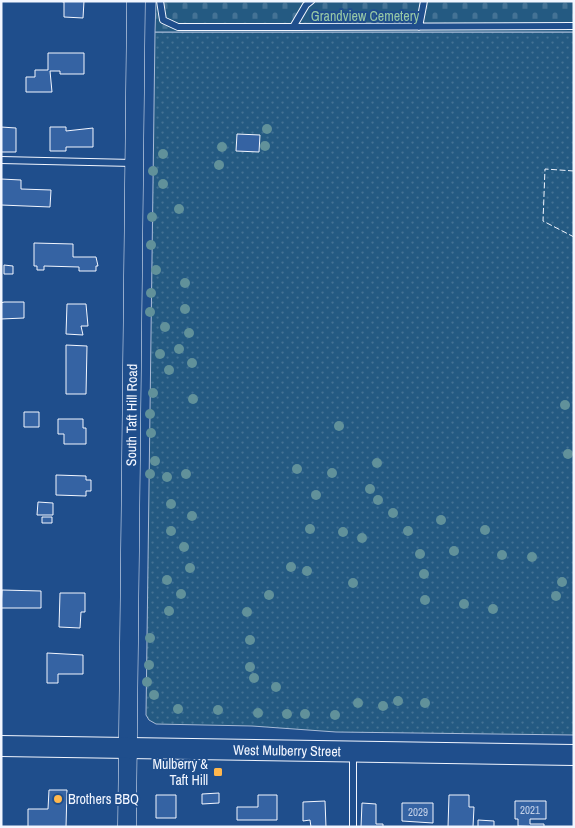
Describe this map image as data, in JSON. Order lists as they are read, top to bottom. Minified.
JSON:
{"streets":{"main road":["South Taft Hill Road","West Mulberry Street"]},"crossings":[["South Taft Hill Road","West Mulberry Street"]],"parks":["Grandview Cemetery"],"places":{"transit":["Mulberry & Taft Hill"],"other":["Brothers BBQ"]},"house_numbers":["2021","2029"]}
